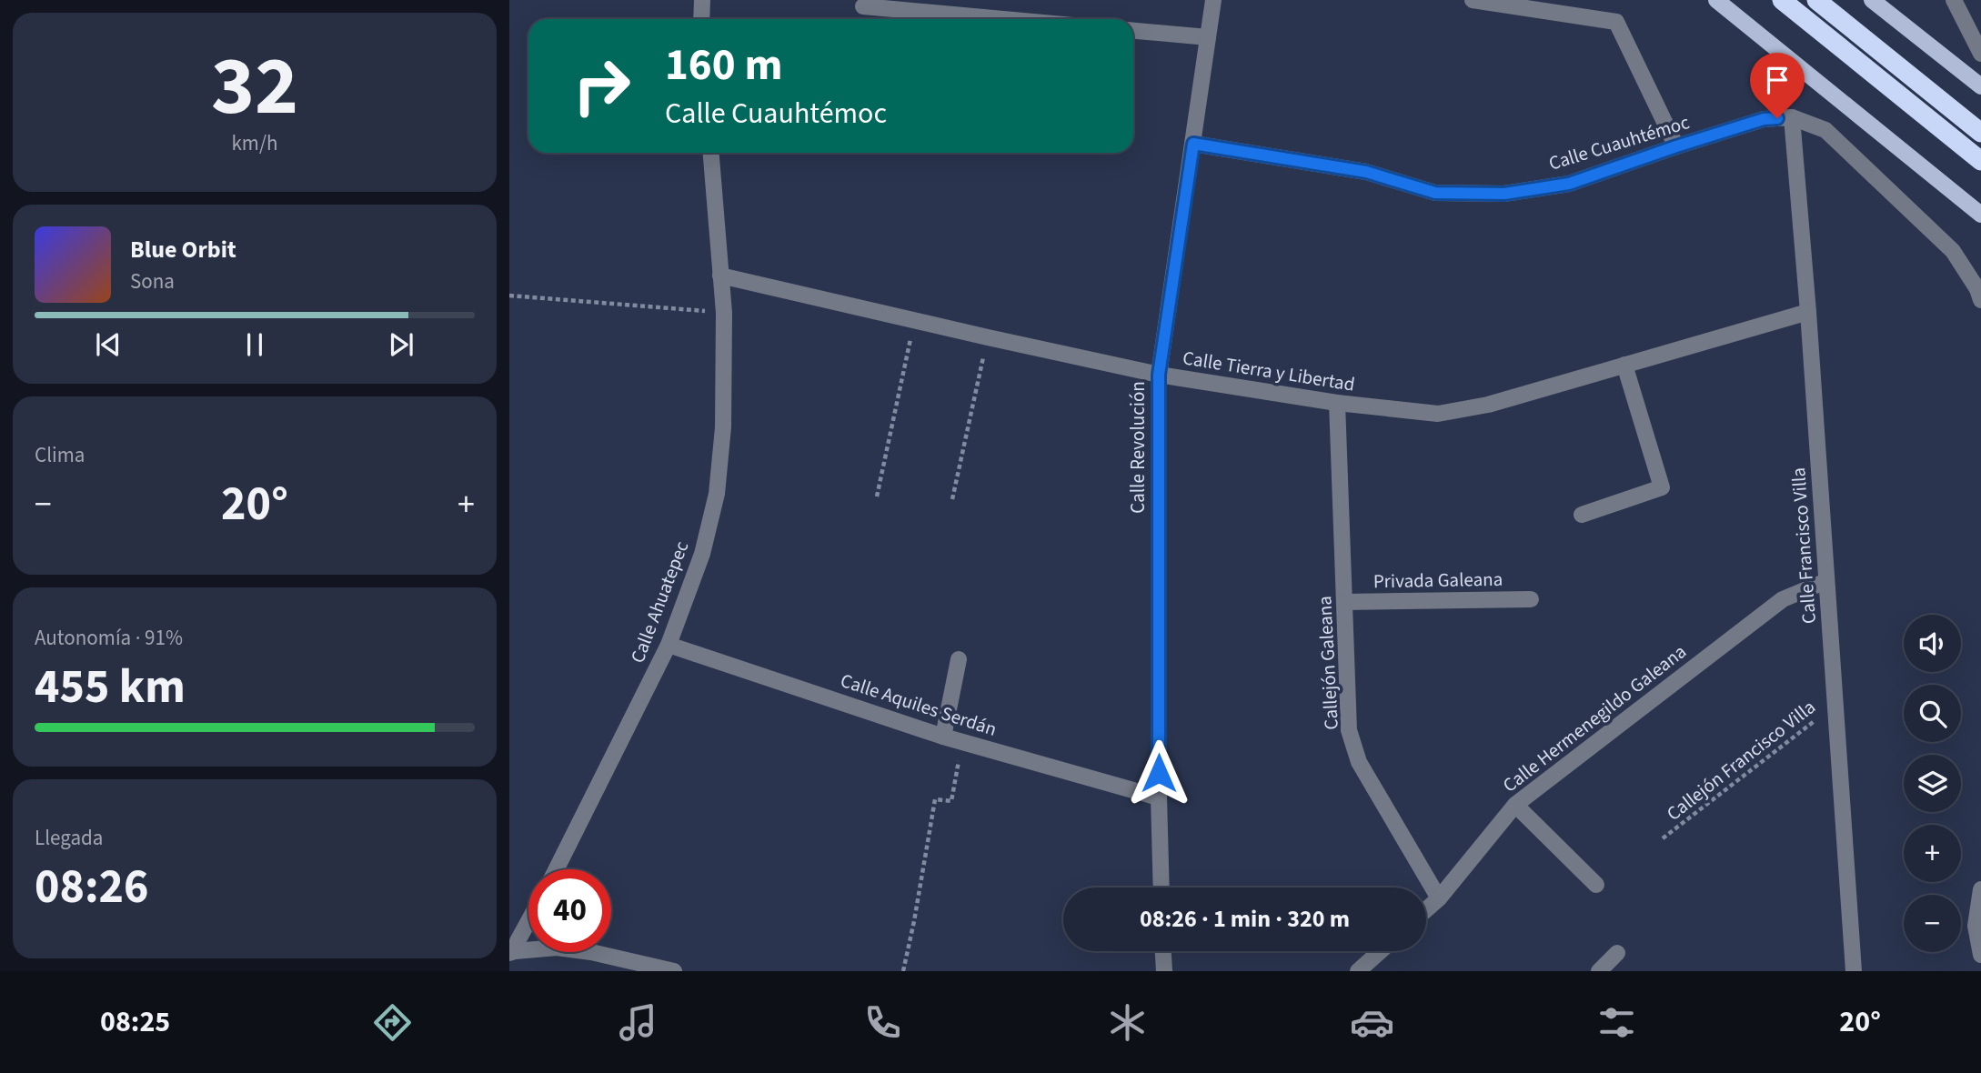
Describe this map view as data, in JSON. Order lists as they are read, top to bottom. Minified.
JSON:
{"streets":{"street":["Calle Cuauhtémoc","Calle Tierra y Libertad","Calle Revolución","Calle Francisco Villa","Privada Galeana","Calle Ahuatepec","Callejón Galeana","Calle Aquiles Serdán","Calle Hermenegildo Galeana"],"path":["Callejón Francisco Villa"]},"crossings":[["Calle Cuauhtémoc","Calle Revolución"],["Calle Cuauhtémoc","Calle Francisco Villa"],["Calle Tierra y Libertad","Calle Revolución"],["Calle Tierra y Libertad","Calle Francisco Villa"],["Calle Tierra y Libertad","Calle Ahuatepec"],["Calle Tierra y Libertad","Callejón Galeana"],["Calle Revolución","Calle Aquiles Serdán"],["Calle Francisco Villa","Calle Hermenegildo Galeana"],["Calle Francisco Villa","Callejón Francisco Villa"],["Privada Galeana","Callejón Galeana"],["Calle Ahuatepec","Calle Aquiles Serdán"],["Callejón Galeana","Calle Hermenegildo Galeana"]],"page":{"tile":[["32","km/h"],"Clima",["Autonomía · 91%","455 km"],["Llegada","08:26"]],"turn":["160 m","Calle Cuauhtémoc"],"song":["Blue Orbit","Sona"],"heat":["−","20°","+"],"map_buttons":["+","−"],"limit":"40","trip":"08:26 · 1 min · 320 m","tabs":["08:25","20°"]}}
